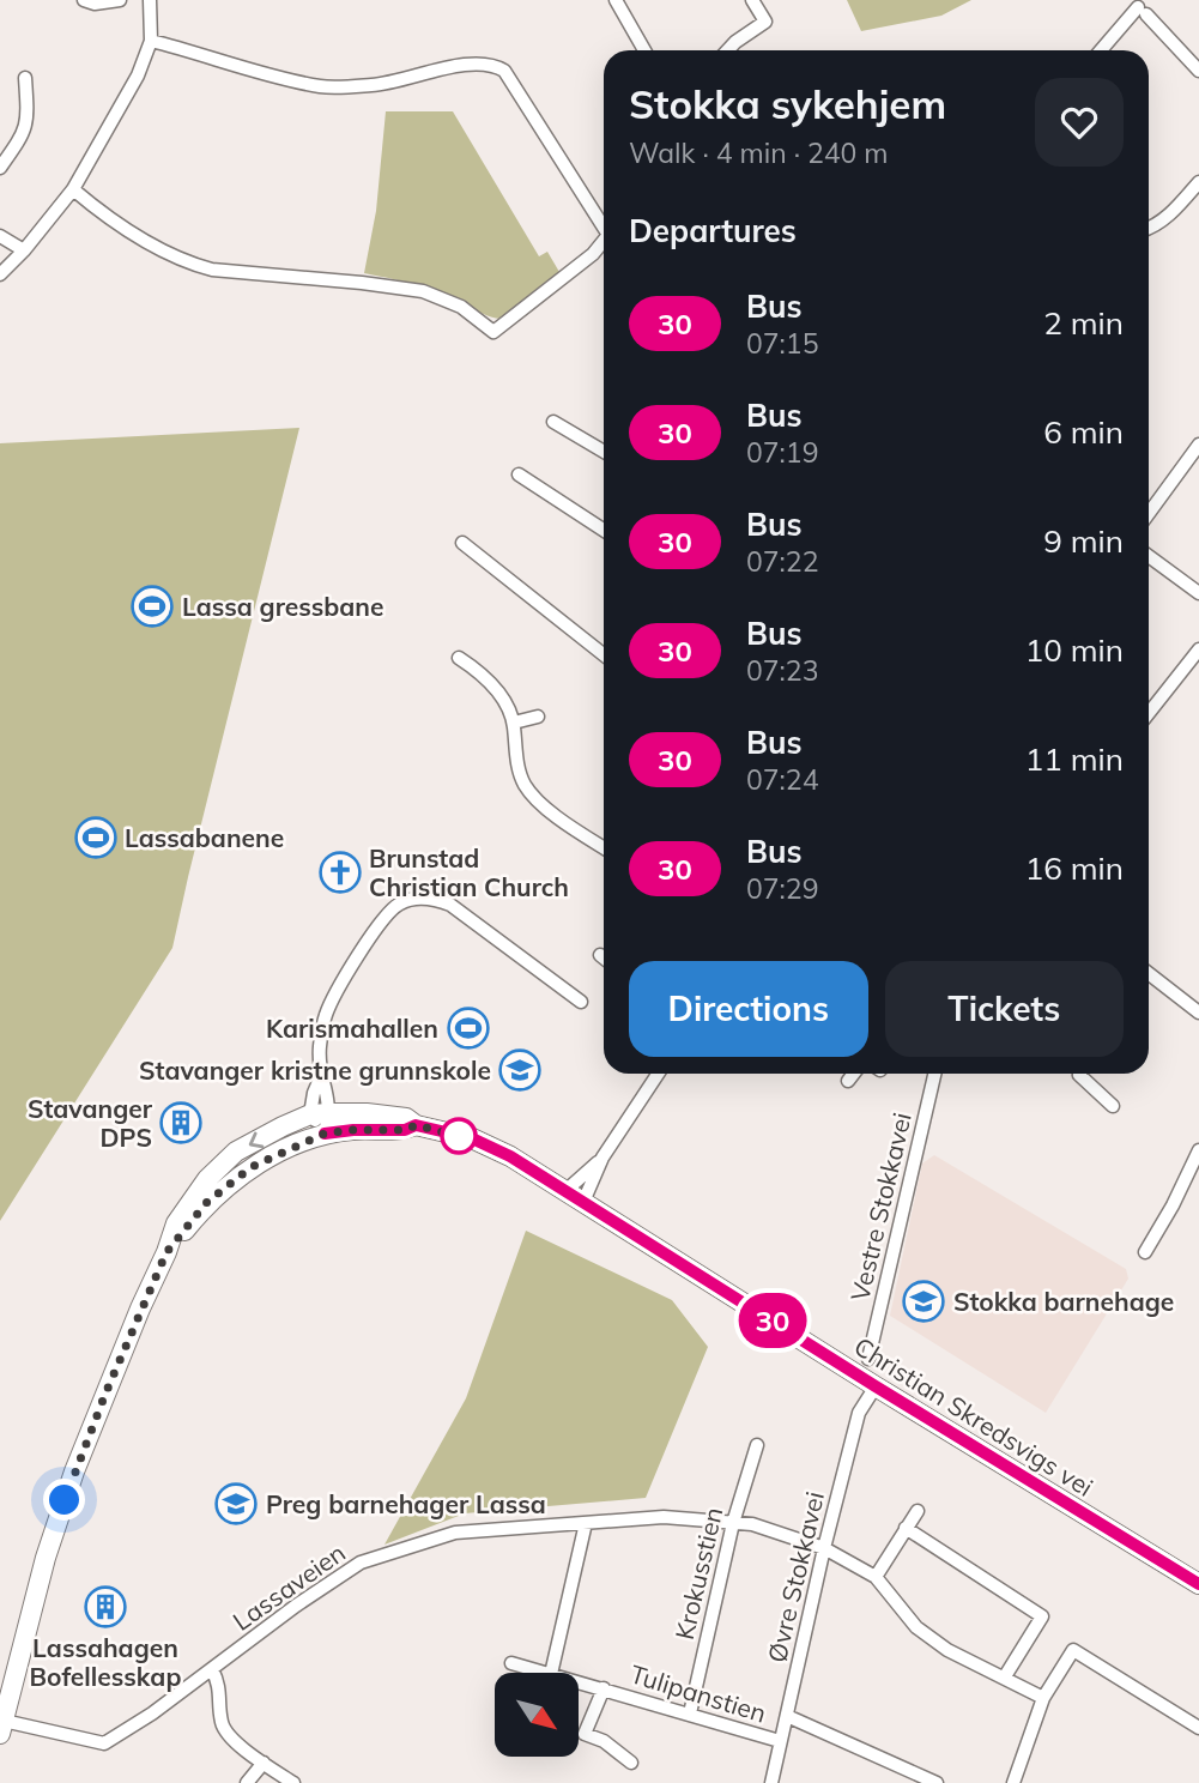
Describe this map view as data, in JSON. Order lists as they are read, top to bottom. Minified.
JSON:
{"streets":{"main road":["Christian Skredsvigs vei"],"street":["Vestre Stokkavei","Krokusstien","Øvre Stokkavei","Lassaveien","Tulipanstien"]},"crossings":[["Christian Skredsvigs vei","Øvre Stokkavei"],["Krokusstien","Lassaveien"],["Krokusstien","Tulipanstien"],["Øvre Stokkavei","Lassaveien"],["Øvre Stokkavei","Tulipanstien"]],"places":{"sports":["Lassa gressbane","Lassabanene","Karismahallen"],"church":["Brunstad Christian Church"],"school or university":["Stavanger kristne grunnskole","Stokka barnehage","Preg barnehager Lassa"],"building":["Stavanger DPS","Lassahagen Bofellesskap"]},"lines":["bus line 30"],"north":"bottom right","page":{"on_map":"30","heading":[["Stokka sykehjem","Walk · 4 min · 240 m"],"Departures"],"list":[{"mark":"30","name":"Bus","note":"07:15","value":"2 min"},{"mark":"30","name":"Bus","note":"07:19","value":"6 min"},{"mark":"30","name":"Bus","note":"07:22","value":"9 min"},{"mark":"30","name":"Bus","note":"07:23","value":"10 min"},{"mark":"30","name":"Bus","note":"07:24","value":"11 min"},{"mark":"30","name":"Bus","note":"07:29","value":"16 min"}],"buttons":["Directions","Tickets"]}}
